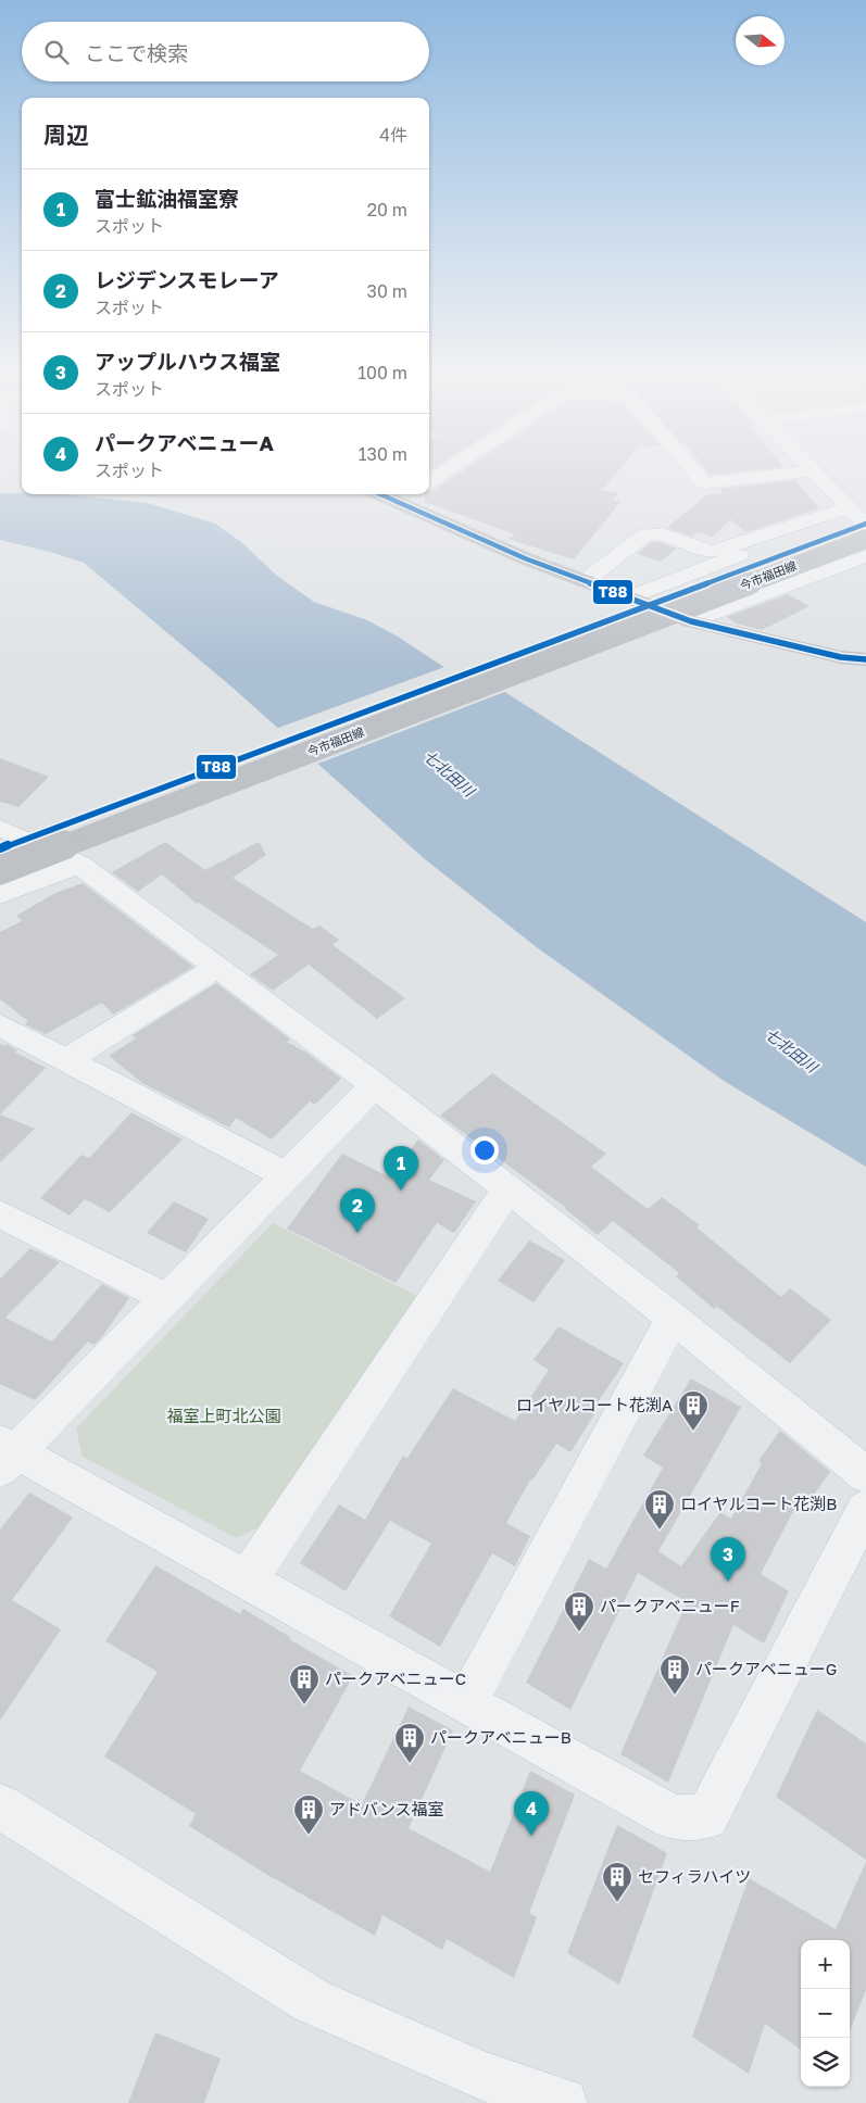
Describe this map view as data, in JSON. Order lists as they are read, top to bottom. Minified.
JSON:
{"streets":{"main road":["今市福田線"]},"water":["七北田川"],"parks":["福室上町北公園"],"places":{"building":["ロイヤルコート花渕A","ロイヤルコート花渕B","パークアベニューF","パークアベニューG","パークアベニューC","パークアベニューB","アドバンス福室","セフィラハイツ"]},"lines":["transit line T88"],"north":"right","page":{"search":"ここで検索","heading":["周辺","4件"],"list":[{"mark":"1","name":"富士鉱油福室寮","note":"スポット","value":"20 m"},{"mark":"2","name":"レジデンスモレーア","note":"スポット","value":"30 m"},{"mark":"3","name":"アップルハウス福室","note":"スポット","value":"100 m"},{"mark":"4","name":"パークアベニューA","note":"スポット","value":"130 m"}],"pins":["1","2","3","4"],"map_buttons":["+","−"]}}
